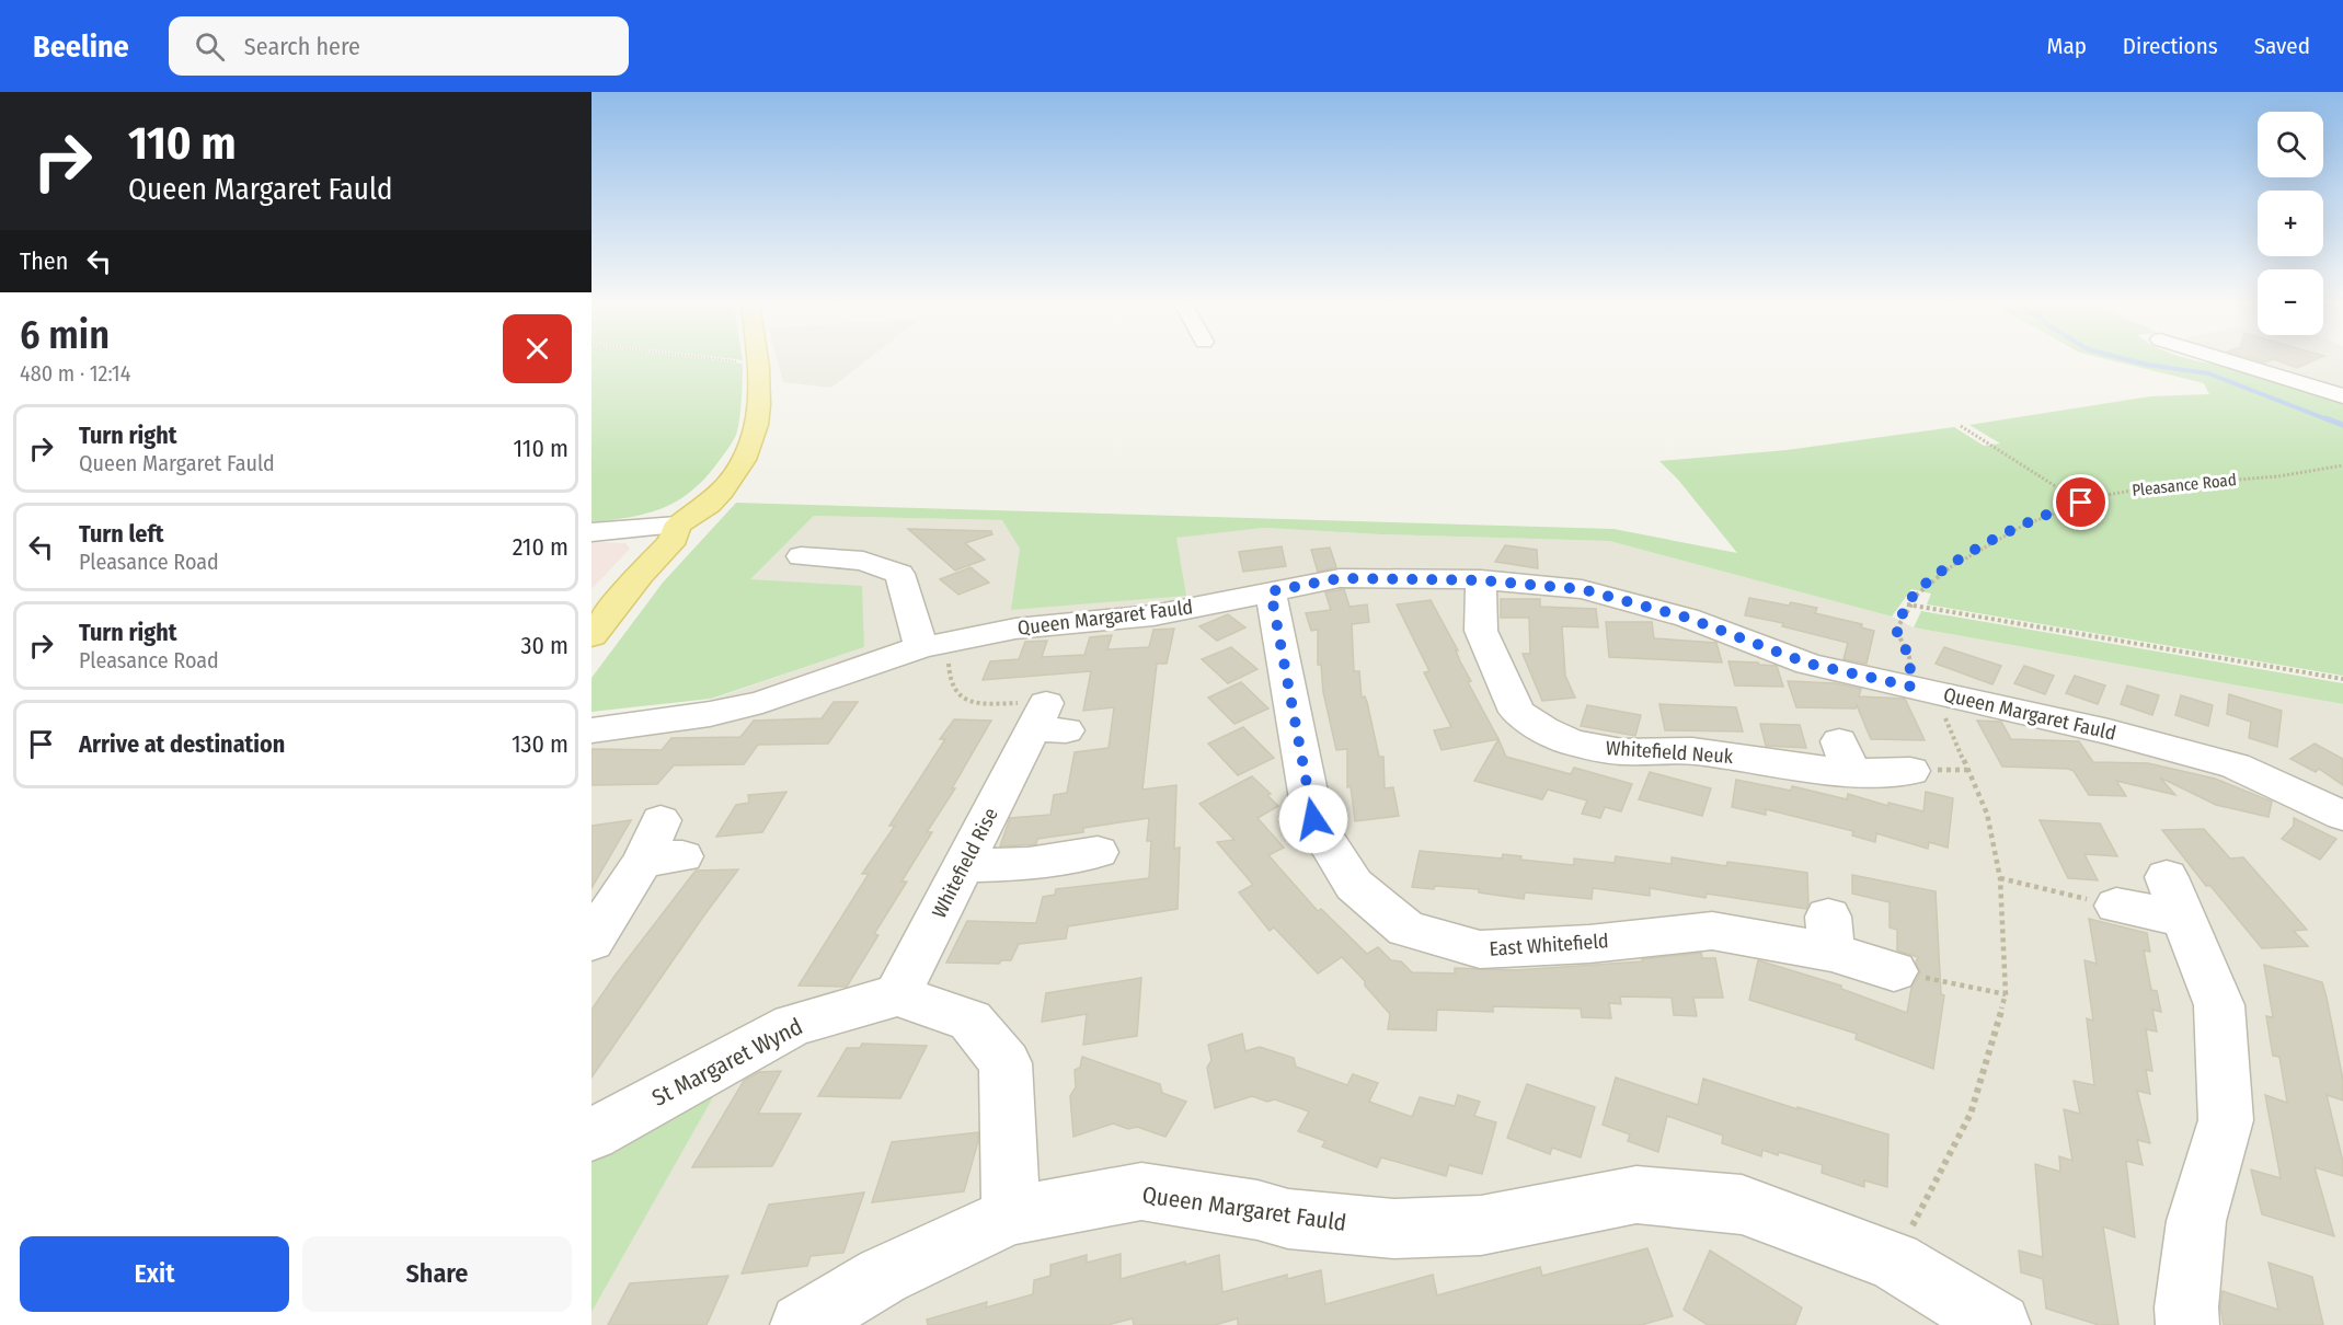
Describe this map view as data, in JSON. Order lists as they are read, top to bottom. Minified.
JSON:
{"streets":{"street":["Queen Margaret Fauld","Whitefield Neuk","Whitefield Rise","East Whitefield","St Margaret Wynd"],"path":["Pleasance Road"]},"crossings":[["Queen Margaret Fauld","Whitefield Neuk"],["Queen Margaret Fauld","East Whitefield"],["Whitefield Rise","St Margaret Wynd"]],"page":{"header":"Beeline","search":"Search here","nav":["Map","Directions","Saved"],"turn":["110 m","Queen Margaret Fauld"],"map_buttons":["+","−"],"then":"Then","heading":["6 min","480 m · 12:14"],"list":[{"name":"Turn right","note":"Queen Margaret Fauld","value":"110 m"},{"name":"Turn left","note":"Pleasance Road","value":"210 m"},{"name":"Turn right","note":"Pleasance Road","value":"30 m"},{"name":"Arrive at destination","value":"130 m"}],"buttons":["Exit","Share"]}}
